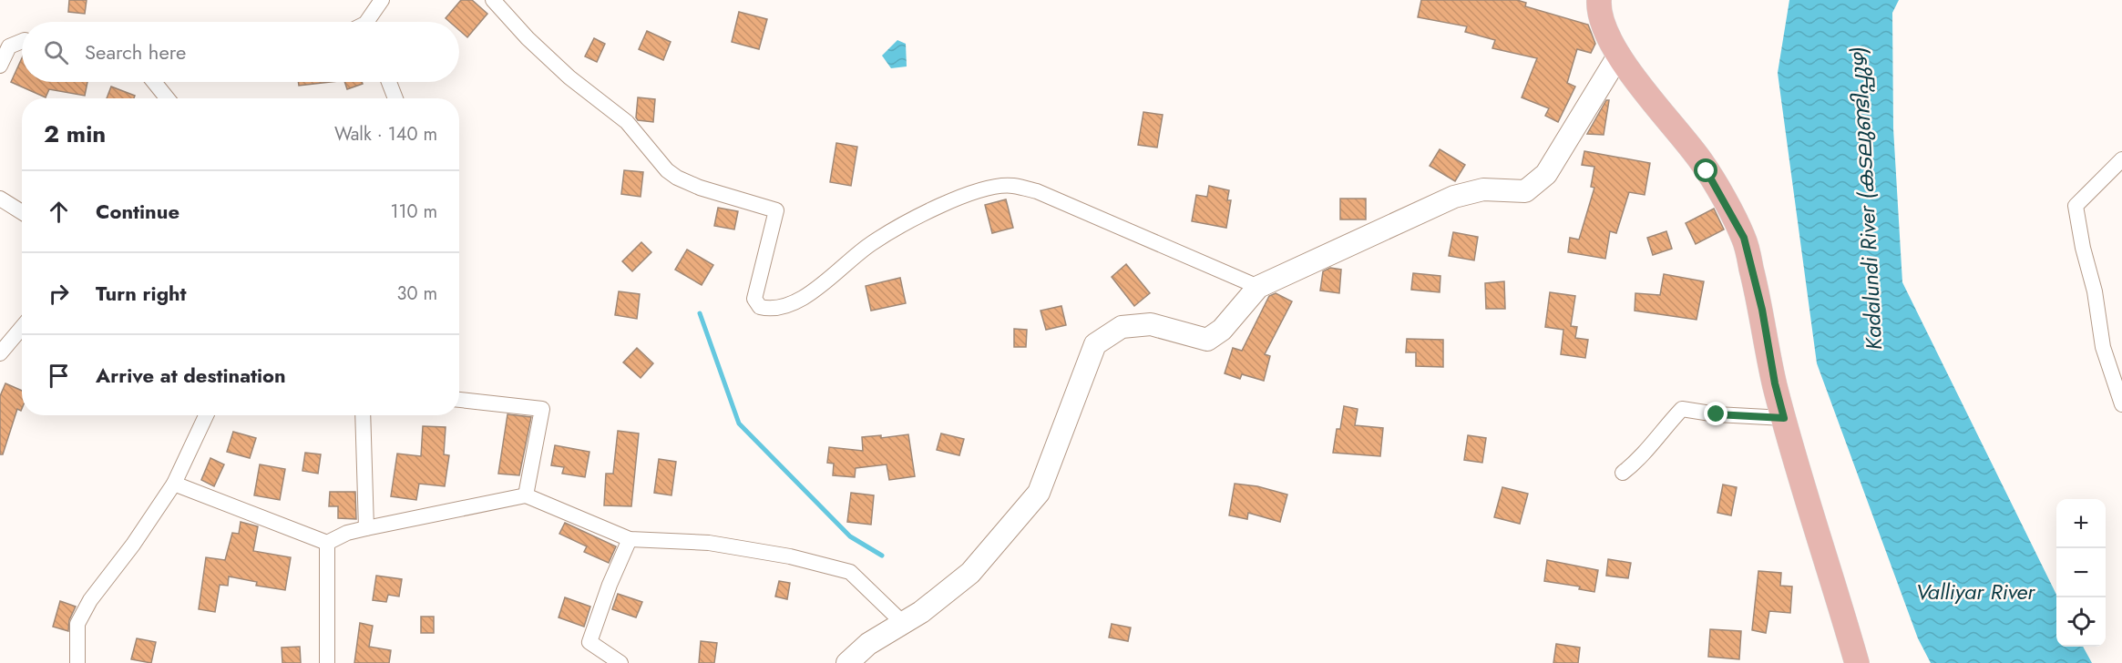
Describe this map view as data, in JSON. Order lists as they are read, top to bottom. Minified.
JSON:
{"water":["Kadalundi River (കടലുണ്ടിപ്പുഴ)","Valliyar River"],"page":{"search":"Search here","heading":["2 min","Walk · 140 m"],"list":[["Continue","110 m"],["Turn right","30 m"],"Arrive at destination"],"map_buttons":["+","−"]}}
